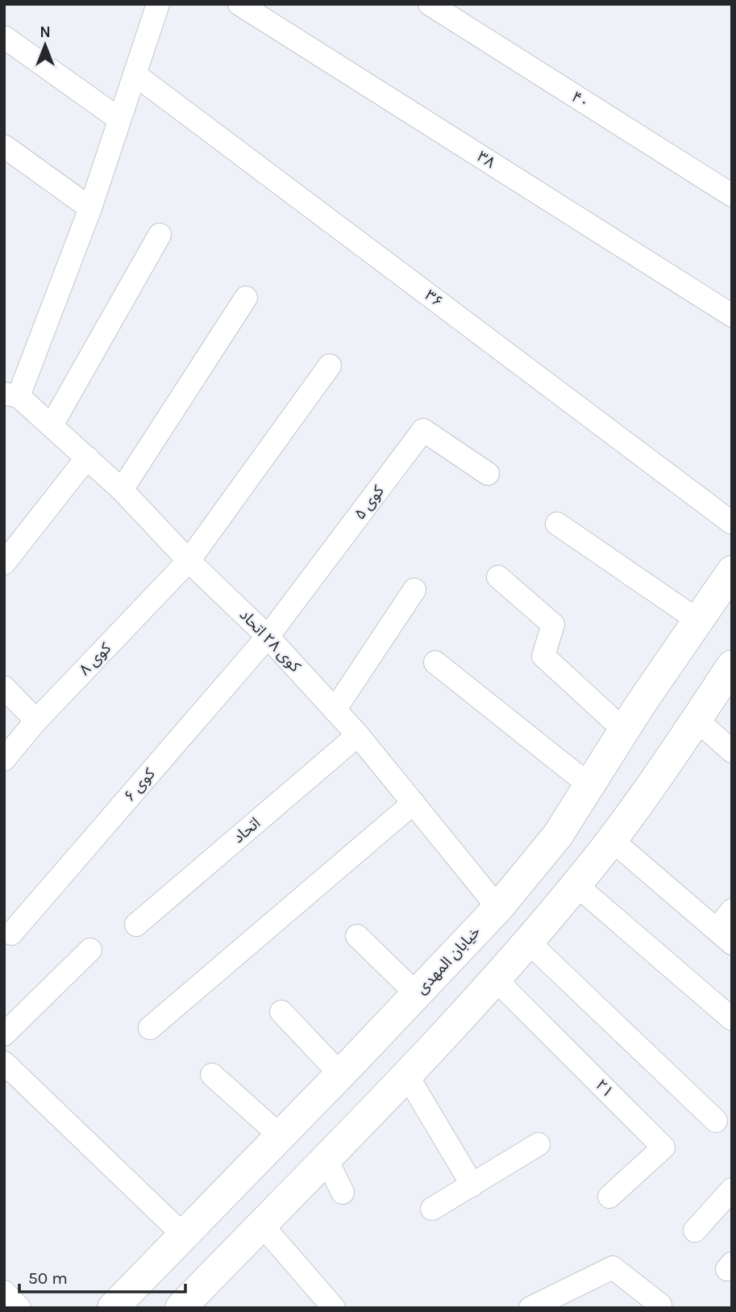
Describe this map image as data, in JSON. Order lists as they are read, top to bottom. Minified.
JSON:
{"streets":{"street":["۴۰","۳۸","۳۶","کوی ۵","کوی ۲۸ اتحاد","کوی ۸","کوی ۶","اتحاد","خیابان المهدی","۲۱"]},"crossings":[["کوی ۵","کوی ۲۸ اتحاد"],["کوی ۵","کوی ۶"],["کوی ۲۸ اتحاد","کوی ۸"],["کوی ۲۸ اتحاد","کوی ۶"],["کوی ۲۸ اتحاد","اتحاد"],["کوی ۲۸ اتحاد","خیابان المهدی"]],"scale_bar":"50 m","north":"top"}
